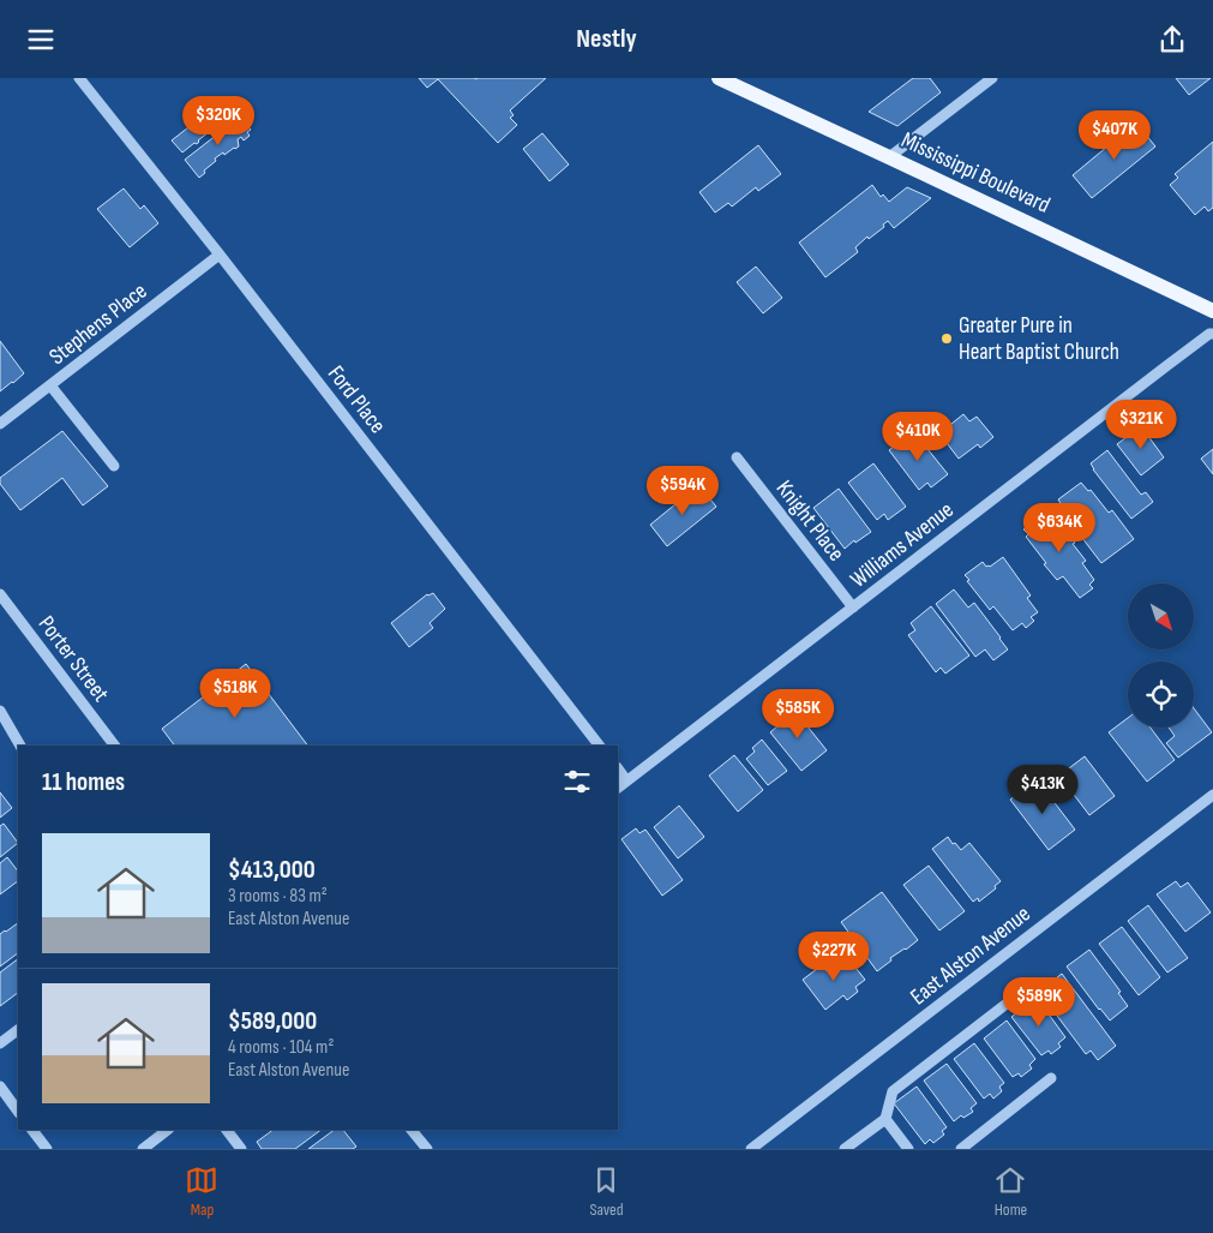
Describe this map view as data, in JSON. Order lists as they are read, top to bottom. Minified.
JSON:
{"streets":{"main road":["Mississippi Boulevard"],"street":["Stephens Place","Ford Place","Knight Place","Williams Avenue","Porter Street","East Alston Avenue"]},"crossings":[["Stephens Place","Ford Place"],["Knight Place","Williams Avenue"]],"places":["Greater Pure in Heart Baptist Church"],"north":"bottom right","page":{"header":"Nestly","price":["$320K","$407K","$321K","$410K","$594K","$634K","$518K","$585K","$413K","$227K","$589K"],"heading":"11 homes","list":[{"name":"$413,000","note":"3 rooms · 83 m² · East Alston Avenue"},{"name":"$589,000","note":"4 rooms · 104 m² · East Alston Avenue"}],"tabs":["Map","Saved","Home"]}}
